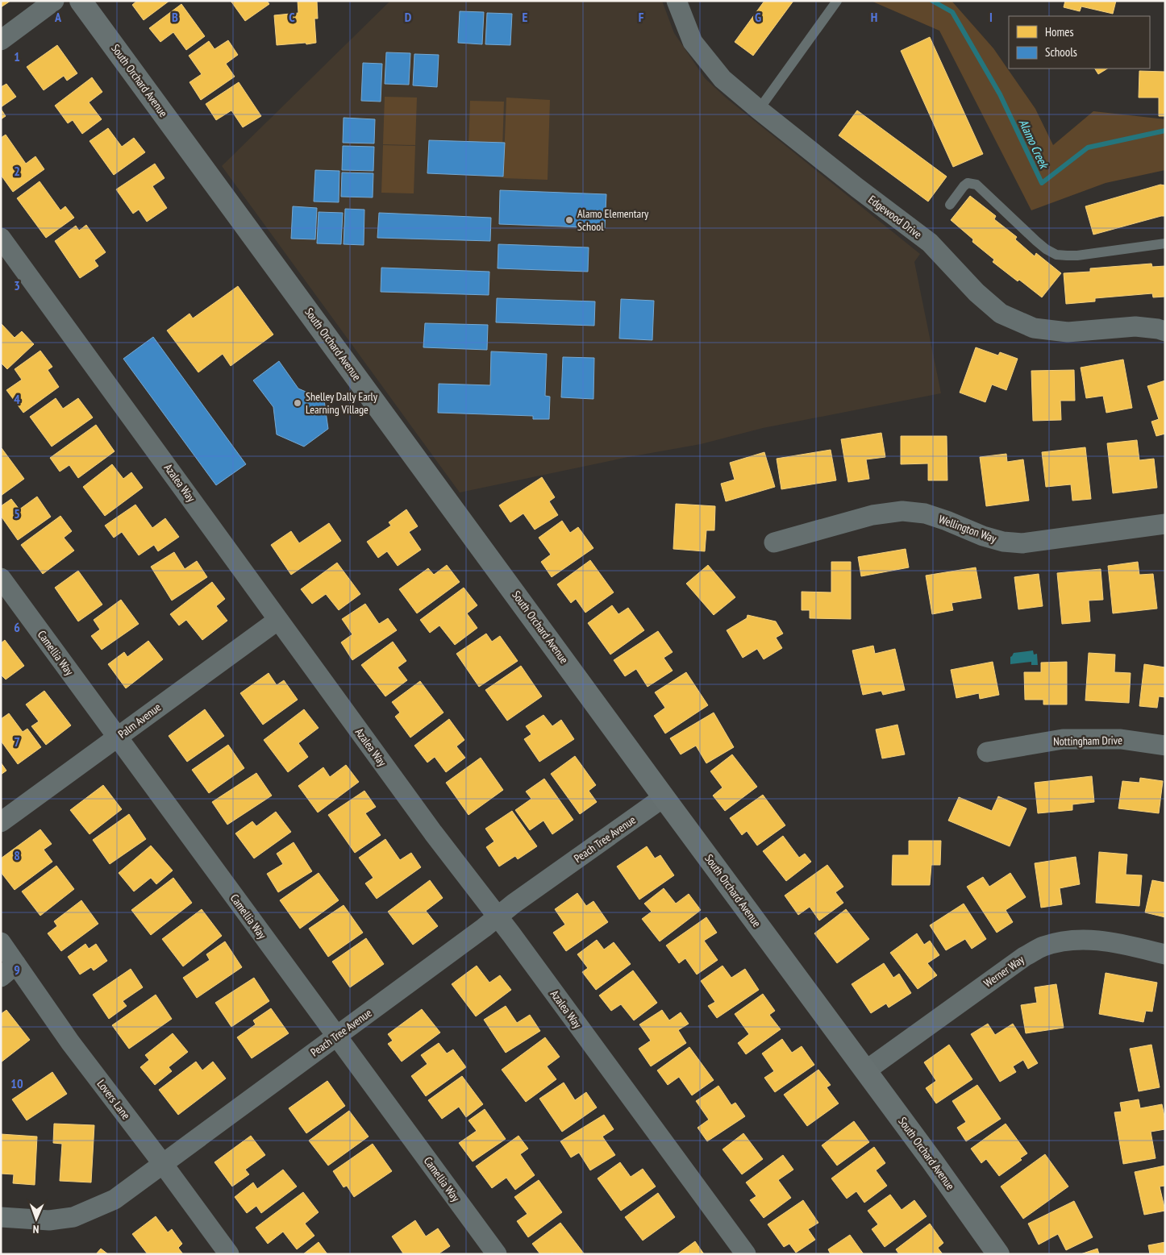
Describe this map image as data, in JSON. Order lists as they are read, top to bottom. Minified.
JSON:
{"streets":{"street":["South Orchard Avenue","Edgewood Drive","Azalea Way","Wellington Way","Camellia Way","Palm Avenue","Nottingham Drive","Peach Tree Avenue","Werner Way","Lovers Lane"]},"crossings":[["South Orchard Avenue","Peach Tree Avenue"],["South Orchard Avenue","Werner Way"],["Azalea Way","Palm Avenue"],["Azalea Way","Peach Tree Avenue"],["Camellia Way","Palm Avenue"],["Camellia Way","Peach Tree Avenue"],["Peach Tree Avenue","Lovers Lane"]],"water":["Alamo Creek"],"places":["Alamo Elementary School","Shelley Dally Early Learning Village"],"legend":["Homes","Schools"],"north":"bottom","grid":{"columns":["A","B","C","D","E","F","G","H","I"],"rows":["1","2","3","4","5","6","7","8","9","10"]}}
